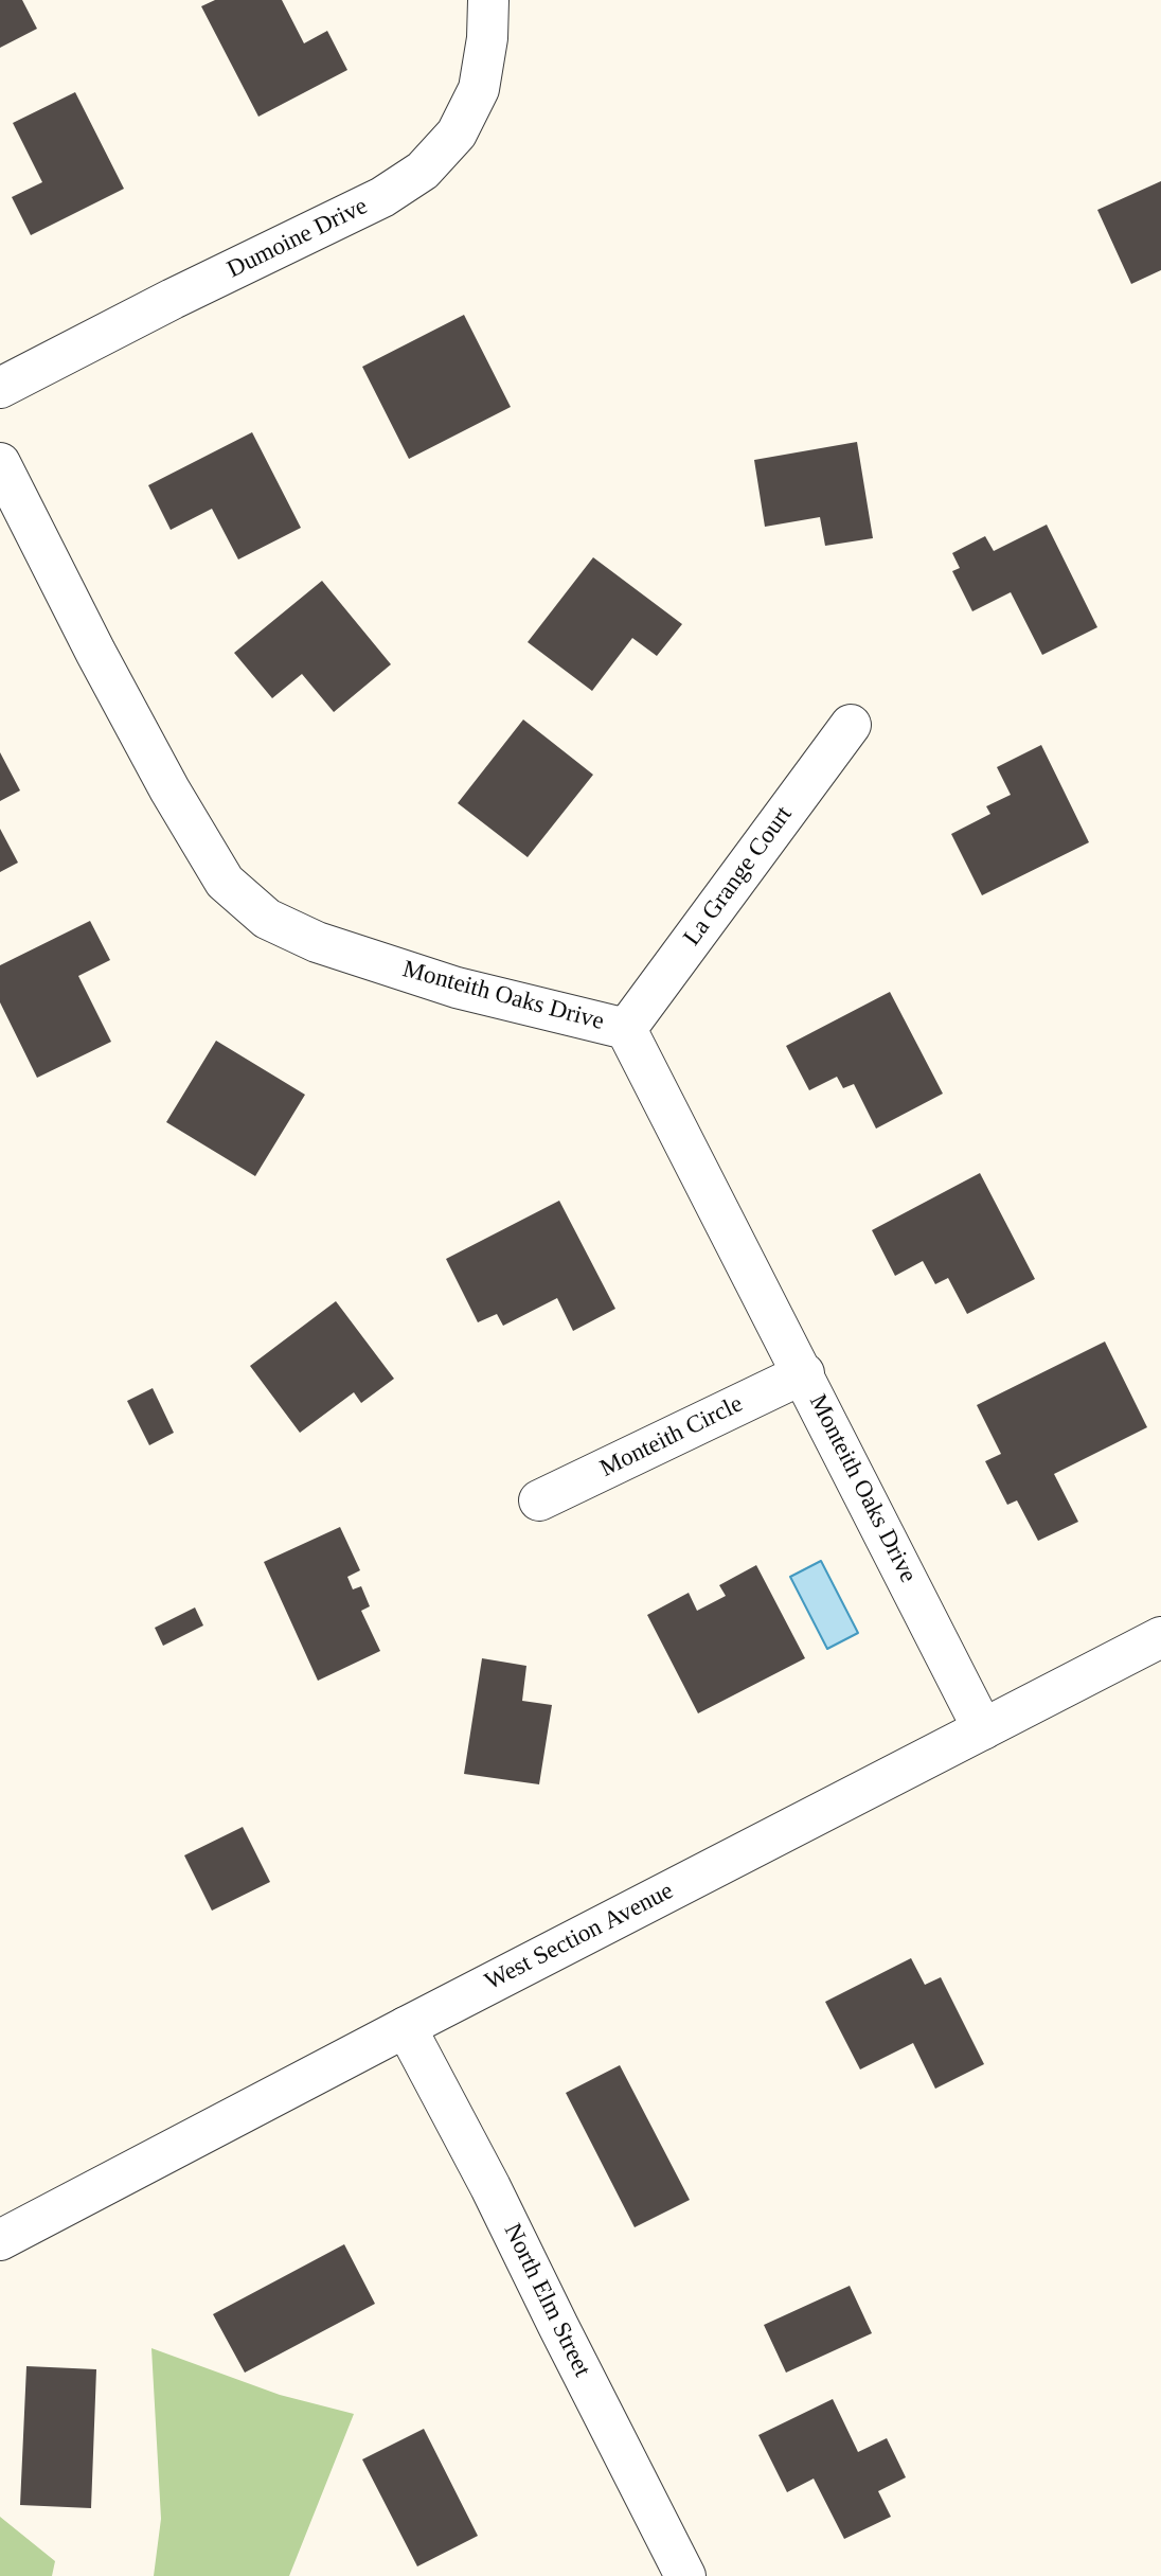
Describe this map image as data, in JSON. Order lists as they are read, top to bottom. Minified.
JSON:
{"streets":{"street":["Dumoine Drive","La Grange Court","Monteith Oaks Drive","Monteith Circle","West Section Avenue","North Elm Street"]},"crossings":[["La Grange Court","Monteith Oaks Drive"],["Monteith Oaks Drive","Monteith Circle"],["Monteith Oaks Drive","West Section Avenue"],["West Section Avenue","North Elm Street"]]}
